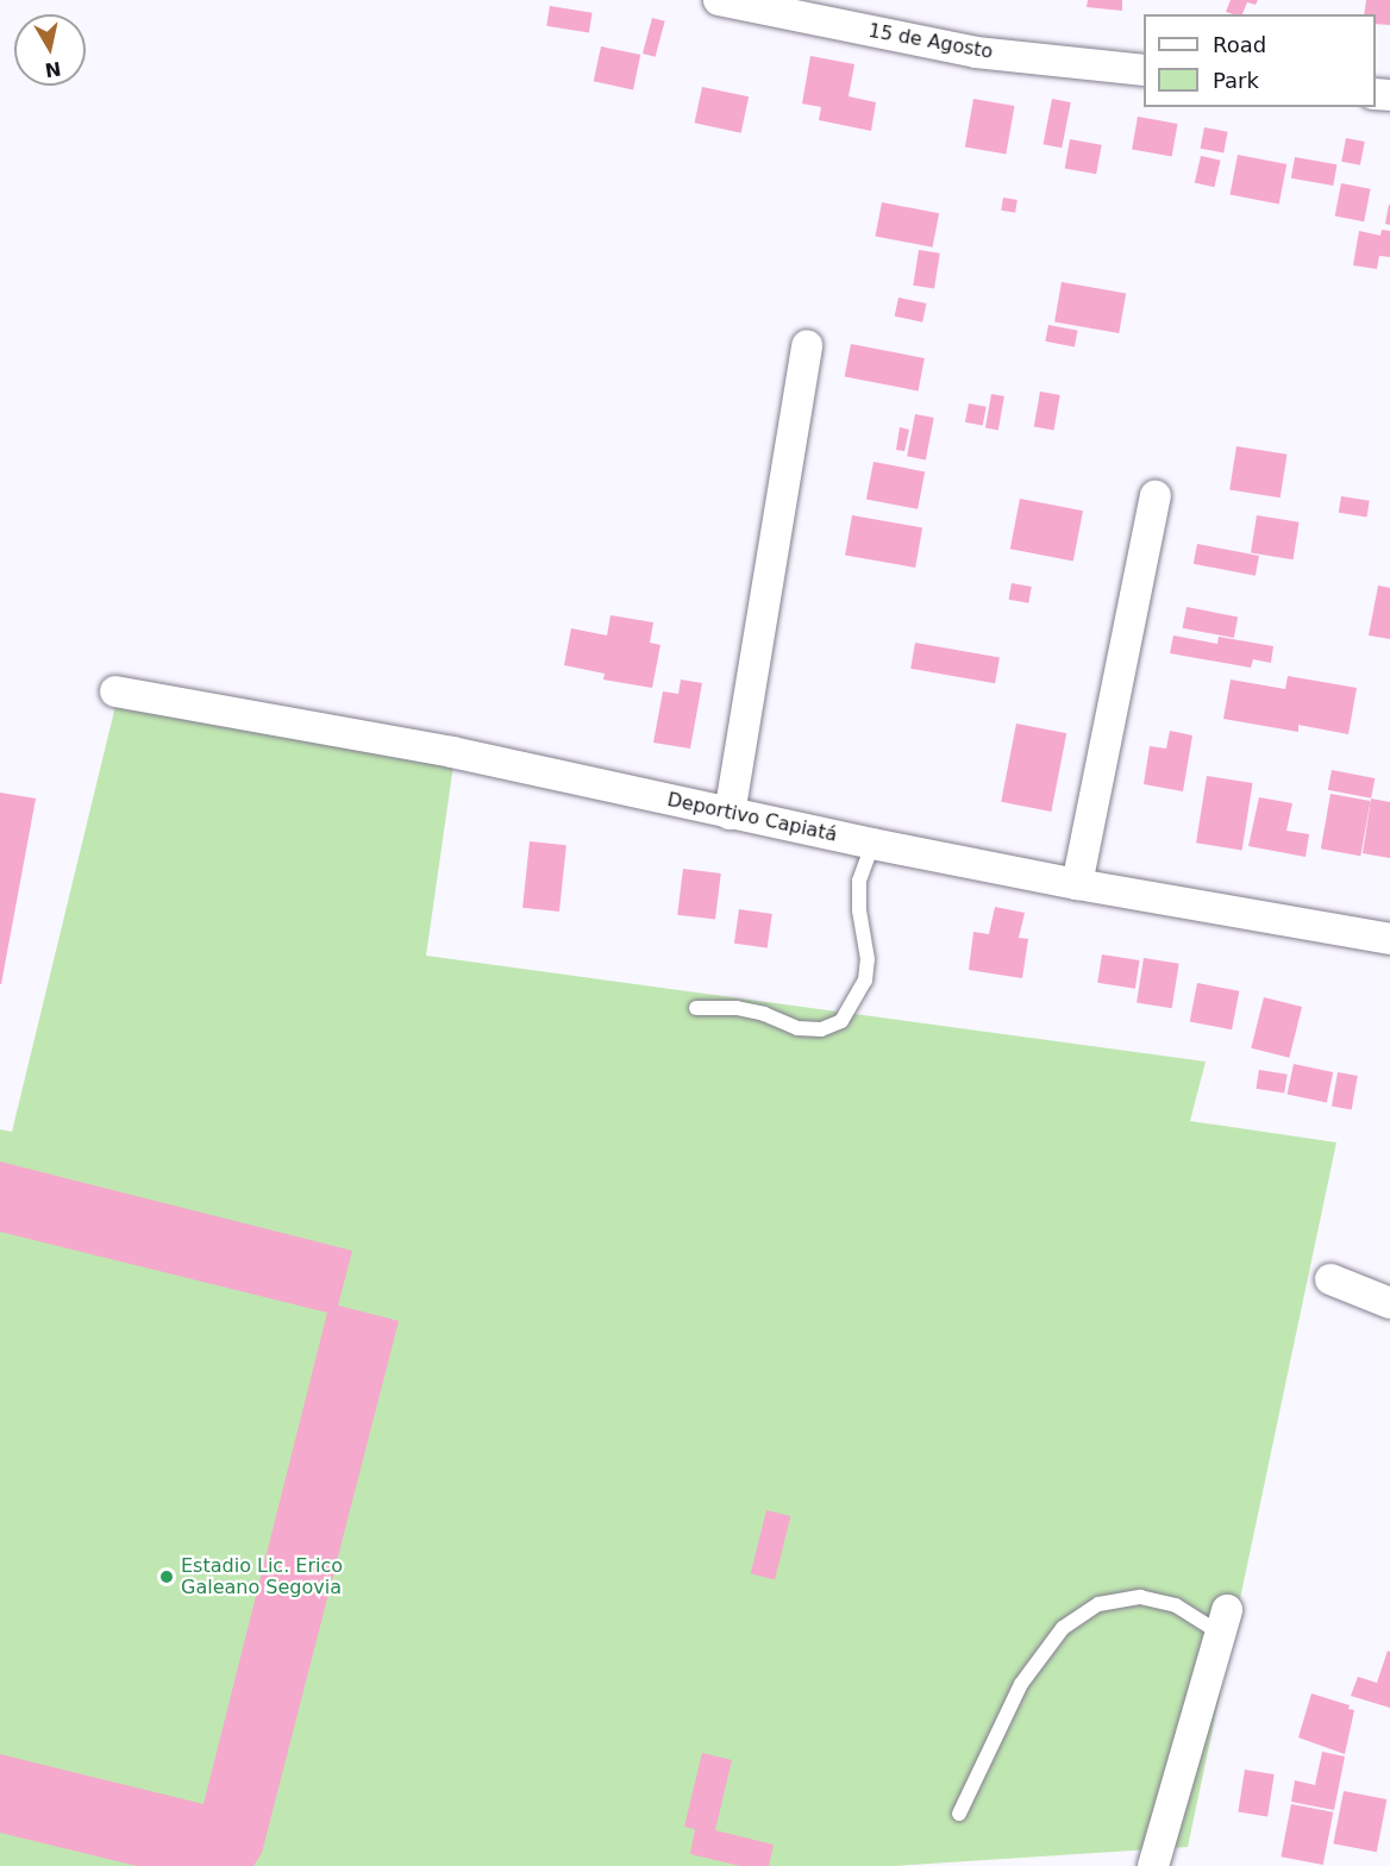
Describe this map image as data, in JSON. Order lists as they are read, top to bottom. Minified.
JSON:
{"streets":{"street":["15 de Agosto","Deportivo Capiatá"]},"places":["Estadio Lic. Erico Galeano Segovia"],"legend":["Road","Park"],"north":"bottom"}
